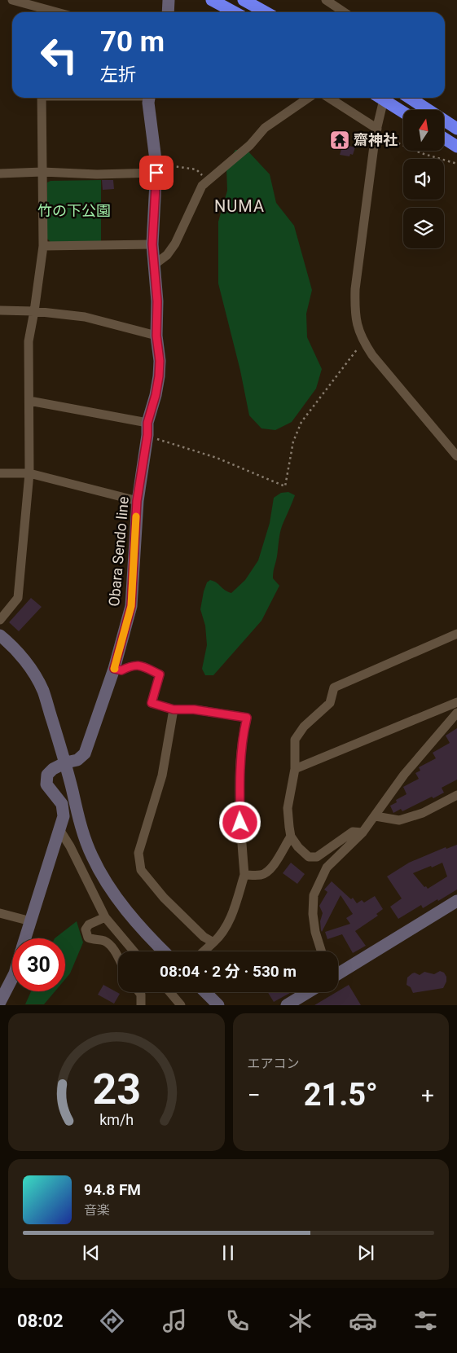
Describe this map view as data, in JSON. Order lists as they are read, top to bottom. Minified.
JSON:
{"streets":{"main road":["Obara Sendo line"]},"districts":["NUMA"],"parks":["竹の下公園"],"places":{"temple":["齋神社"]},"north":"top","page":{"turn":["70 m","左折"],"limit":"30","trip":"08:04 · 2 分 · 530 m","tile":"エアコン","heat":["−","21.5°","+"],"song":["94.8 FM","音楽"],"tabs":"08:02","gauge":["23","km/h"]}}
